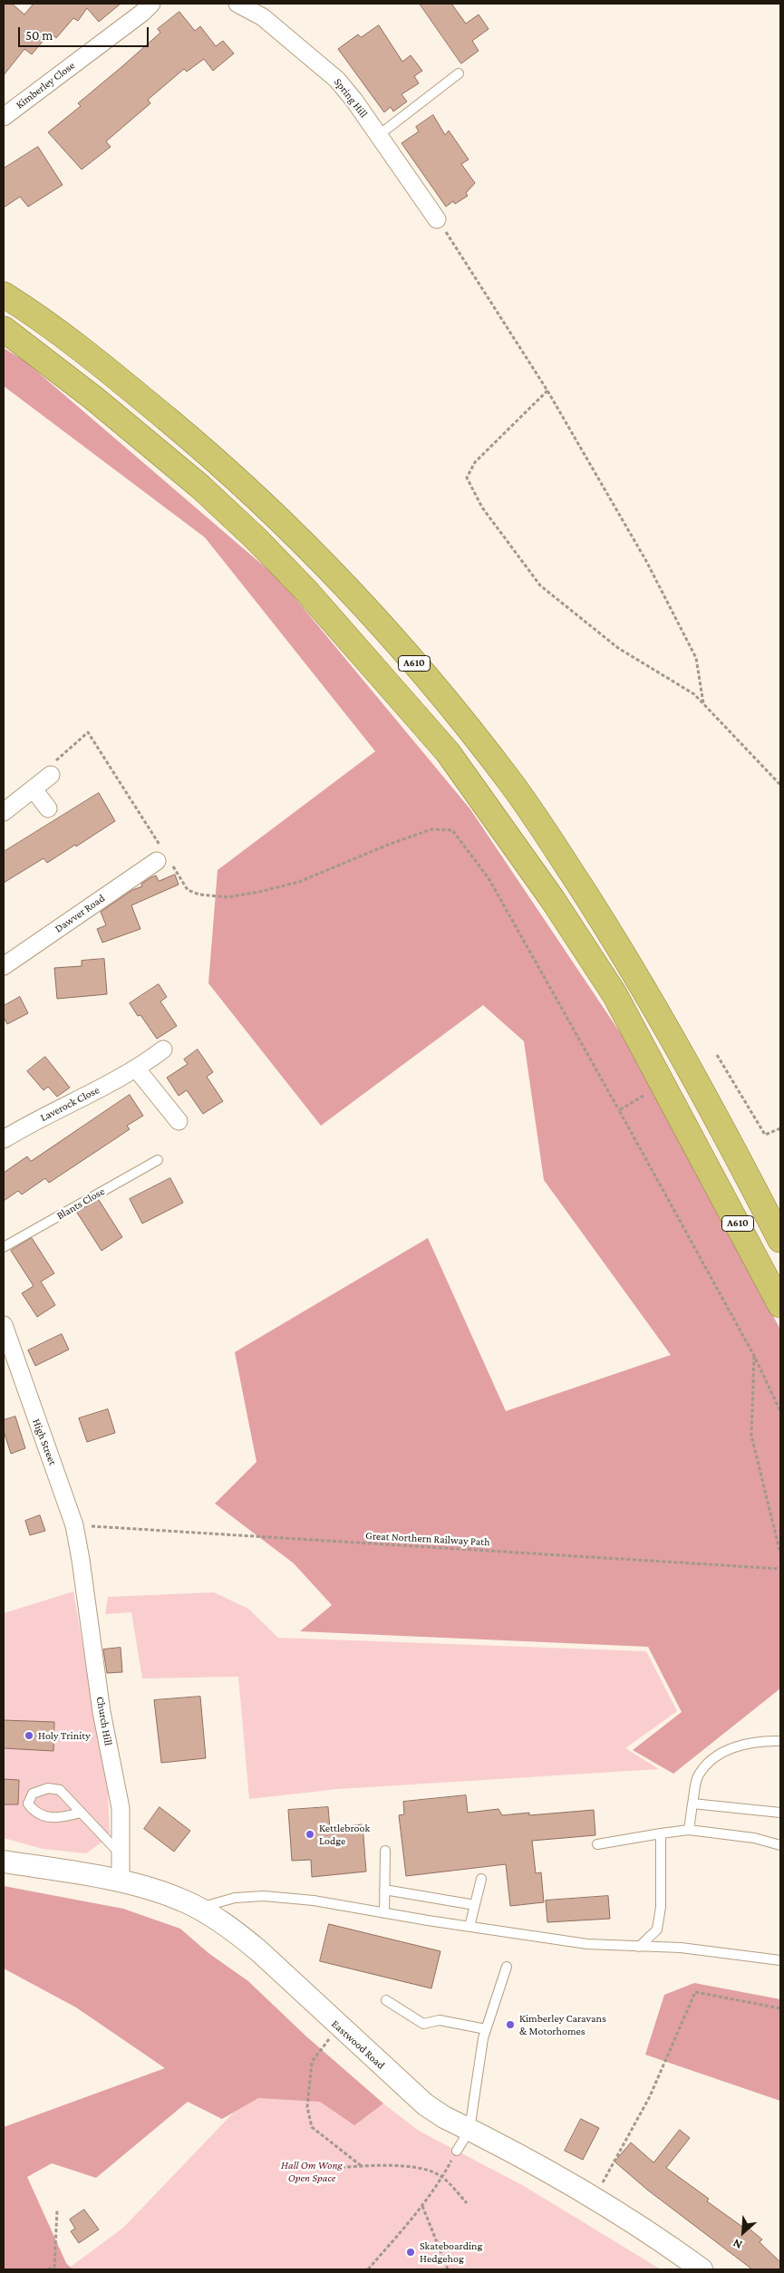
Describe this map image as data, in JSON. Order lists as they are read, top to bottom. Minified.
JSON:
{"streets":{"highway":["A610"],"street":["Kimberley Close","Spring Hill","Dawver Road","Laverock Close","High Street","Church Hill","Eastwood Road"],"lane":["Blants Close"],"path":["Great Northern Railway Path"]},"crossings":[["High Street","Great Northern Railway Path"],["High Street","Church Hill"],["Church Hill","Eastwood Road"]],"parks":["Hall Om Wong Open Space"],"places":["Holy Trinity","Kettlebrook Lodge","Kimberley Caravans & Motorhomes","Skateboarding Hedgehog"],"scale_bar":"50 m","north":"bottom left"}
